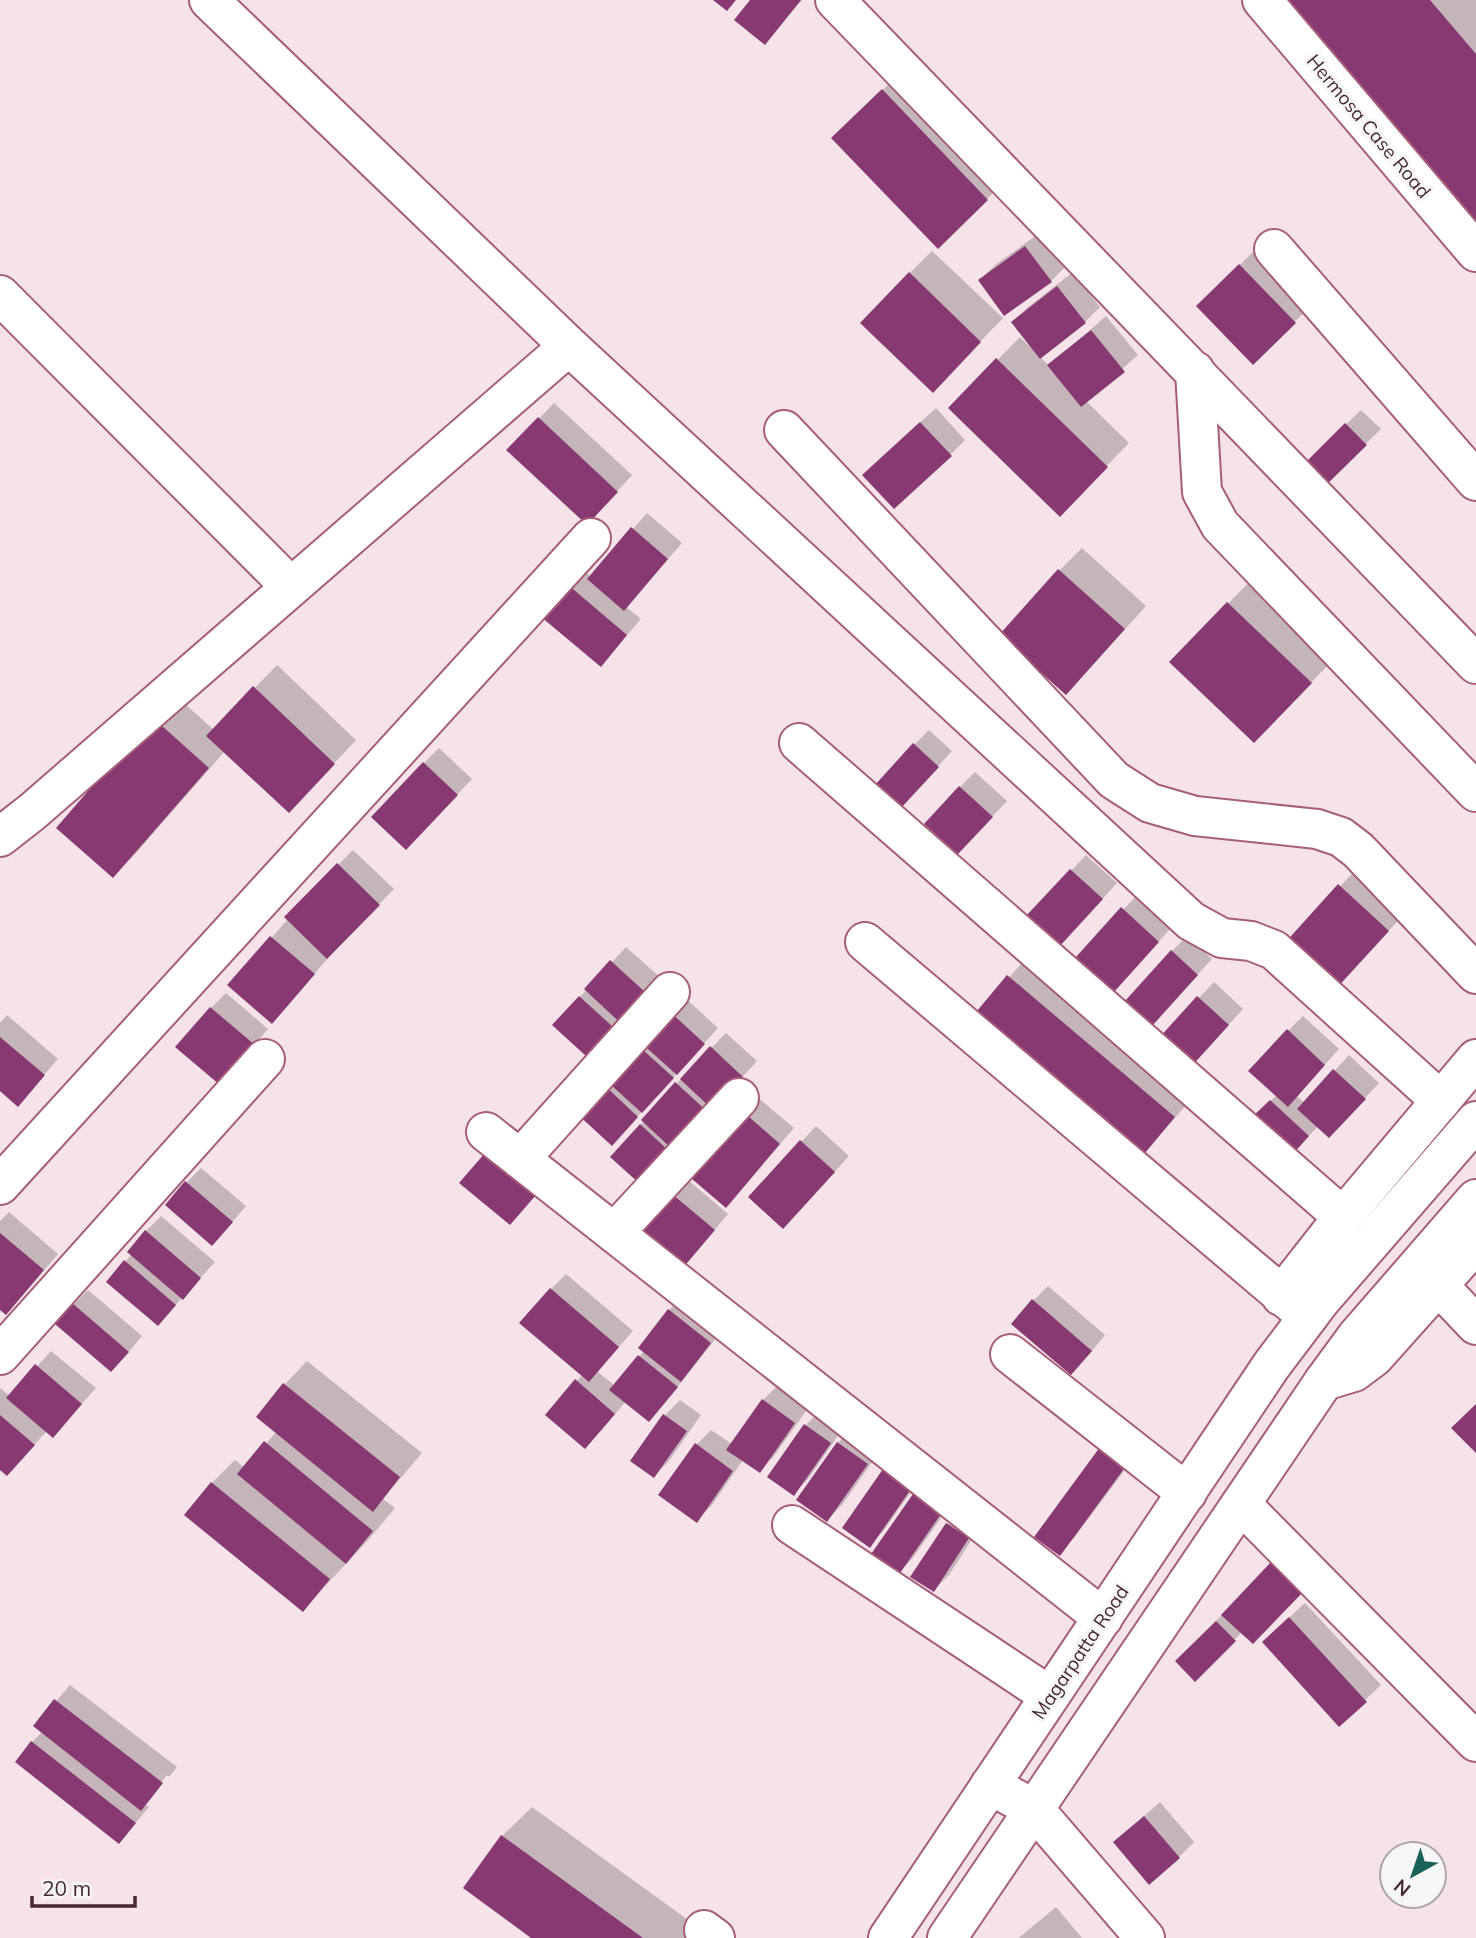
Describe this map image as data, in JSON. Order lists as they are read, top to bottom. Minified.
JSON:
{"streets":{"main road":["Hermosa Case Road","Magarpatta Road"]},"scale_bar":"20 m","north":"bottom left"}
